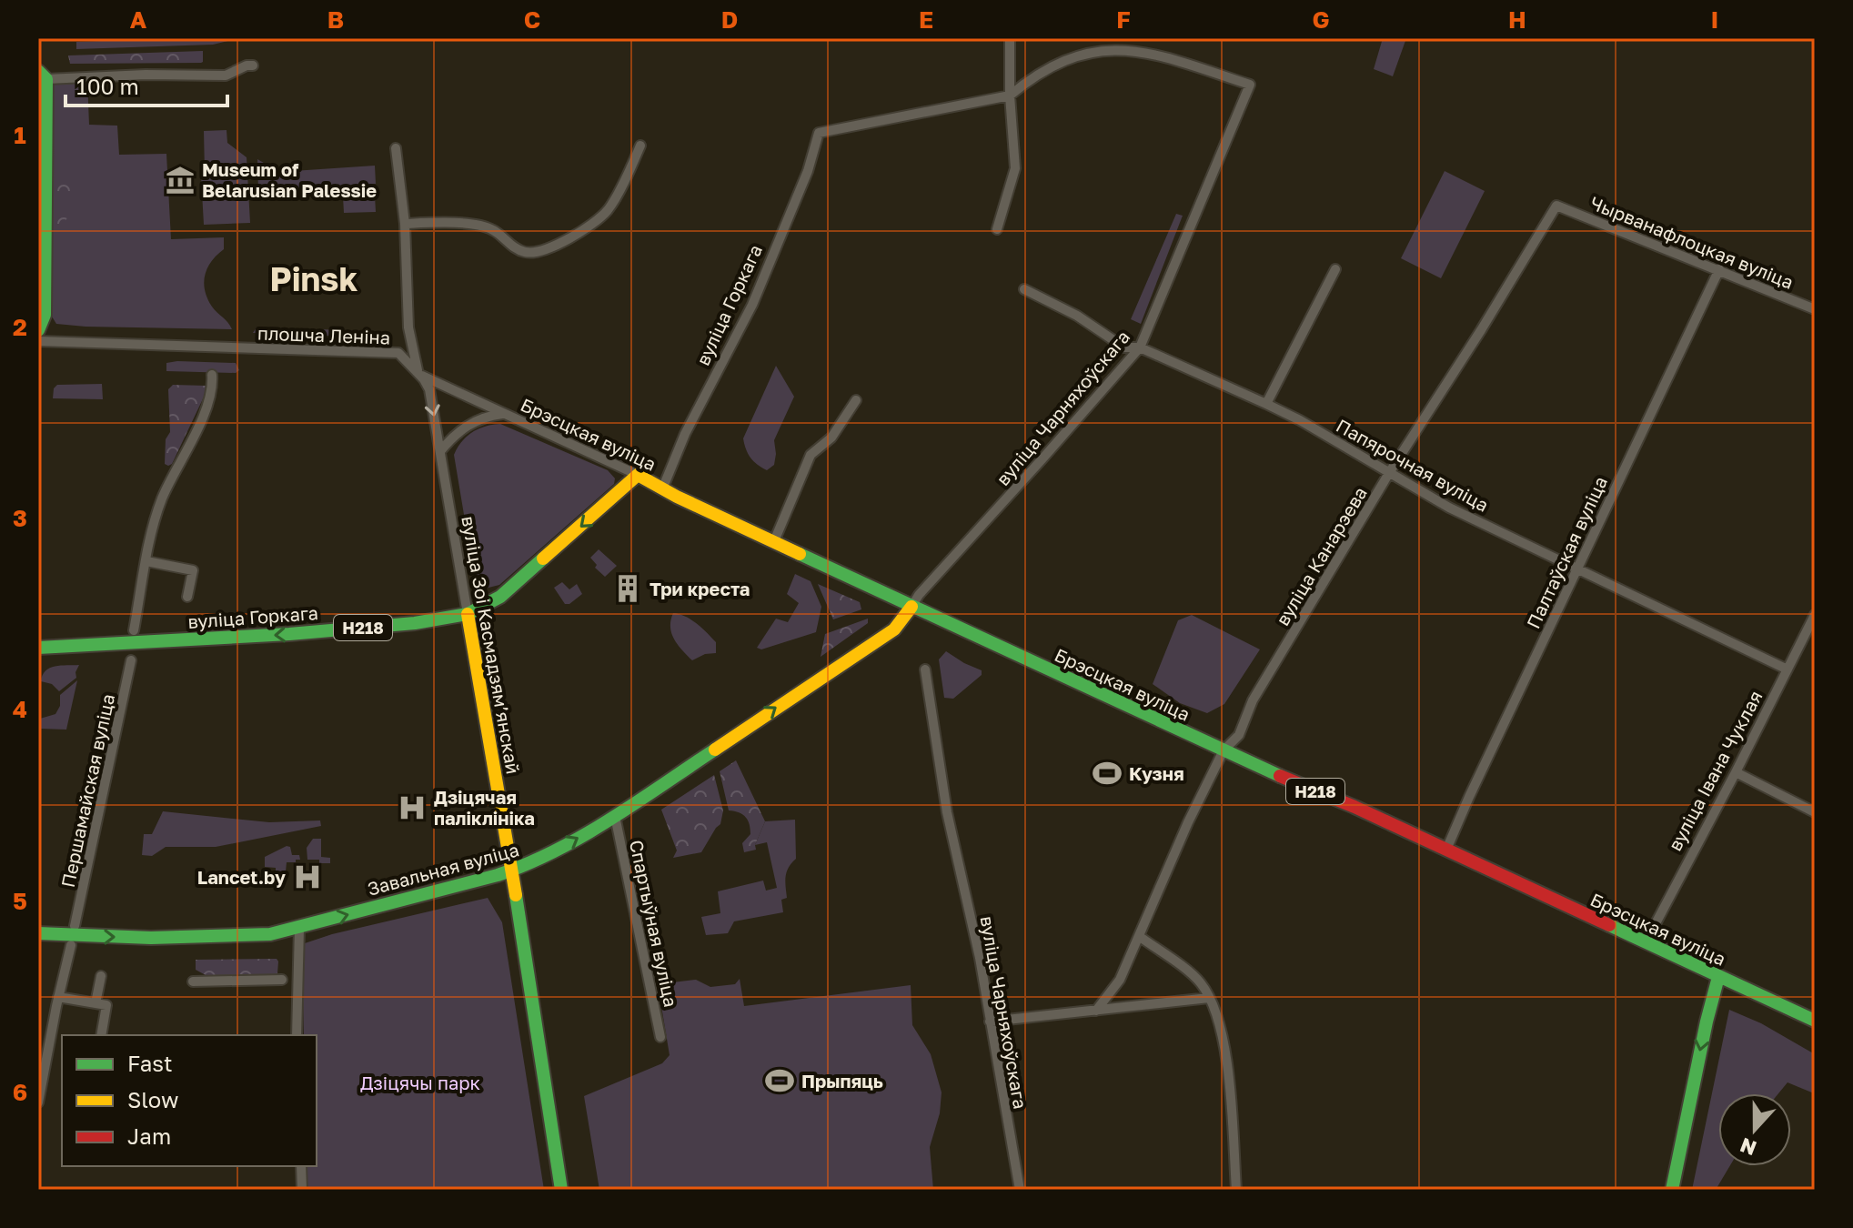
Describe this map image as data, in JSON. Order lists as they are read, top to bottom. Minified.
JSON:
{"streets":{"main road":["вуліца Горкага","Брэсцкая вуліца","Н218","вуліца Зоі Касмадзямʼянскай","Завальная вуліца"],"street":["Чырванафлоцкая вуліца","плошча Леніна","вуліца Чарняхоўскага","Папярочная вуліца","Палтаўская вуліца","вуліца Канарэева","вуліца Івана Чуклая","Першамайская вуліца","Спартыўная вуліца"]},"crossings":[["Чырванафлоцкая вуліца","Палтаўская вуліца"],["Чырванафлоцкая вуліца","вуліца Канарэева"],["вуліца Горкага","вуліца Чарняхоўскага"],["вуліца Горкага","Брэсцкая вуліца"],["вуліца Горкага","вуліца Зоі Касмадзямʼянскай"],["плошча Леніна","Брэсцкая вуліца"],["плошча Леніна","вуліца Зоі Касмадзямʼянскай"],["вуліца Чарняхоўскага","Брэсцкая вуліца"],["вуліца Чарняхоўскага","Папярочная вуліца"],["вуліца Чарняхоўскага","Завальная вуліца"],["Брэсцкая вуліца","Палтаўская вуліца"],["Брэсцкая вуліца","вуліца Канарэева"],["Брэсцкая вуліца","вуліца Зоі Касмадзямʼянскай"],["Брэсцкая вуліца","вуліца Івана Чуклая"],["Брэсцкая вуліца","Завальная вуліца"],["Папярочная вуліца","Палтаўская вуліца"],["Папярочная вуліца","вуліца Канарэева"],["Папярочная вуліца","вуліца Івана Чуклая"],["вуліца Зоі Касмадзямʼянскай","Завальная вуліца"],["Завальная вуліца","Спартыўная вуліца"]],"one_way":["вуліца Горкага","Завальная вуліца"],"districts":["Pinsk"],"parks":["Дзіцячы парк"],"places":{"museum":["Museum of Belarusian Palessie"],"building":["Три креста"],"sports":["Кузня","Прыпяць"],"hospital":["Дзіцячая паліклініка","Lancet.by"]},"legend":["Fast","Slow","Jam"],"scale_bar":"100 m","north":"bottom","grid":{"columns":["A","B","C","D","E","F","G","H","I"],"rows":["1","2","3","4","5","6"]}}
